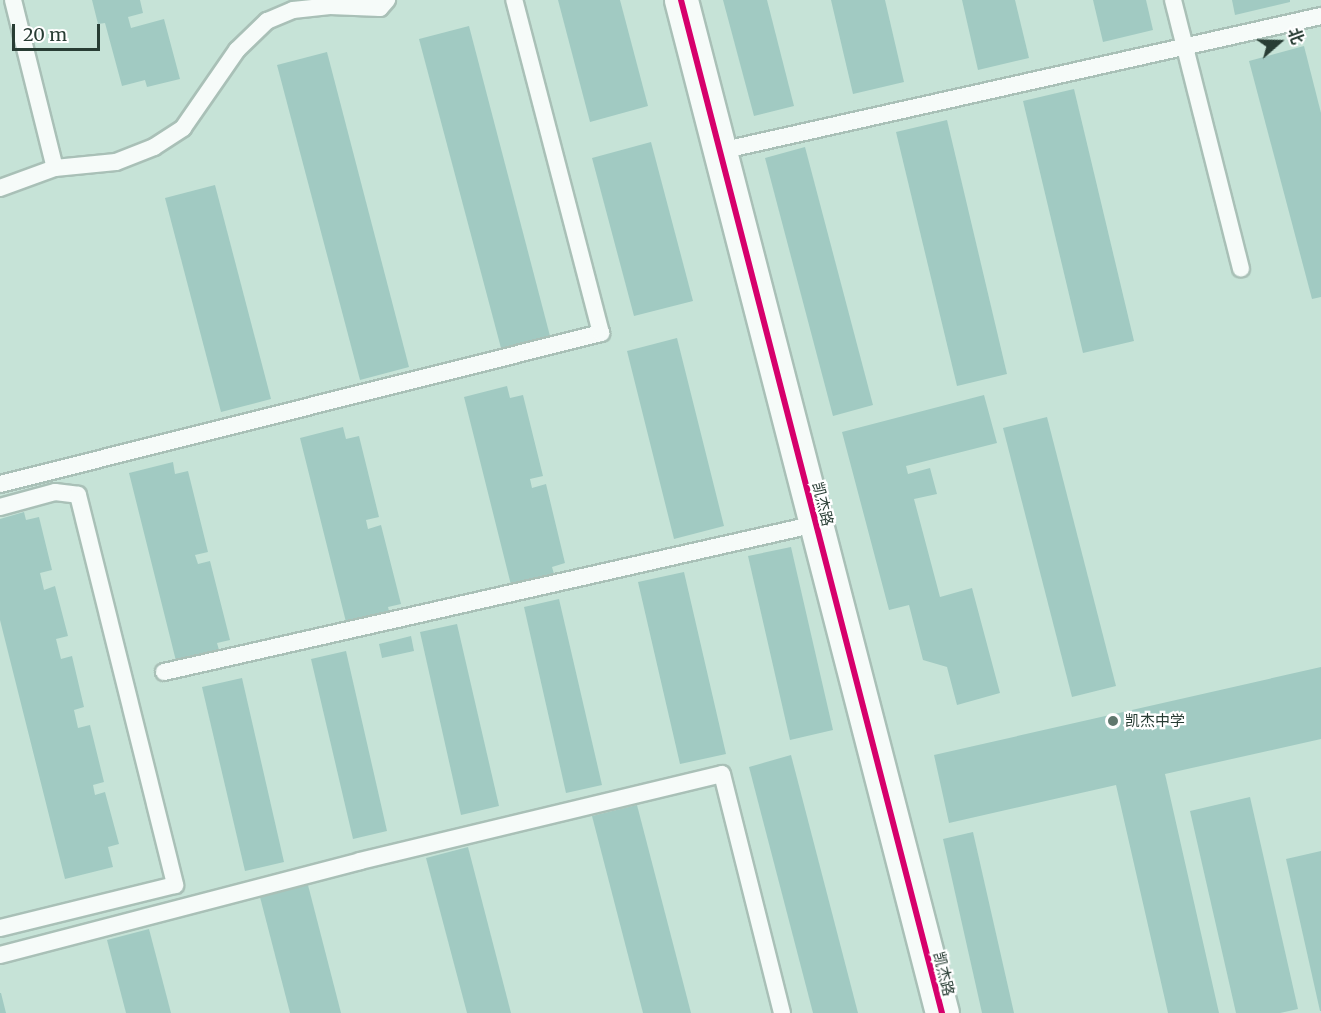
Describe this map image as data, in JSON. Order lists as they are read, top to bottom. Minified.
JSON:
{"streets":{"street":["凯杰路"]},"places":["凯杰中学"],"scale_bar":"20 m","north":"right"}
